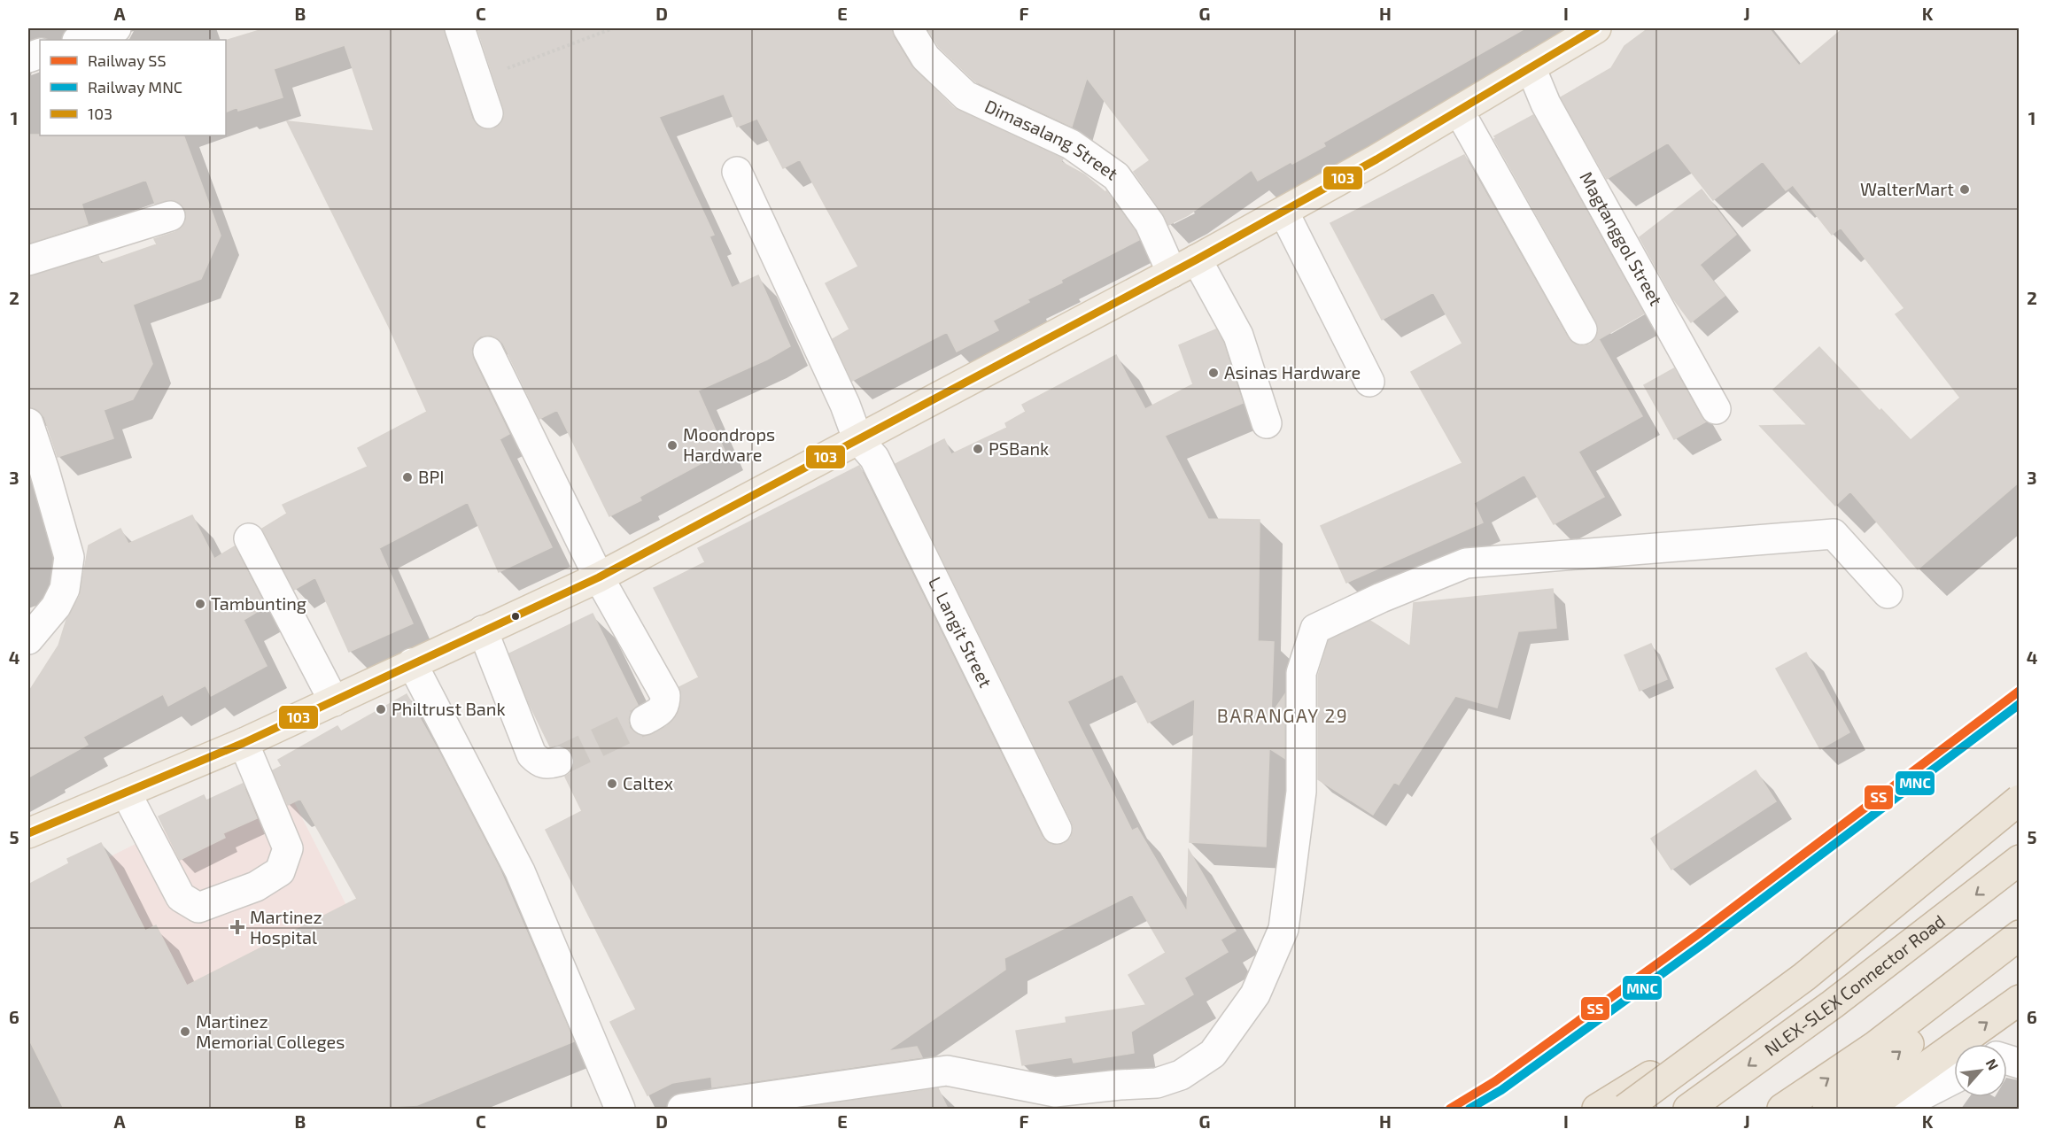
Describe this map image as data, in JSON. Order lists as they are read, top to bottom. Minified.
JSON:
{"streets":{"highway":["NLEX-SLEX Connector Road"],"street":["Dimasalang Street","Magtanggol Street","L. Langit Street"]},"districts":["BARANGAY 29"],"places":{"other":["WalterMart","Asinas Hardware","Moondrops Hardware","PSBank","BPI","Tambunting","Philtrust Bank","Caltex","Martinez Memorial Colleges"],"health":["Martinez Hospital"]},"lines":["transit line 103","rail line SS","rail line MNC"],"legend":["Railway SS","Railway MNC","103"],"north":"top right","grid":{"columns":["A","B","C","D","E","F","G","H","I","J","K"],"rows":["1","2","3","4","5","6"]}}
